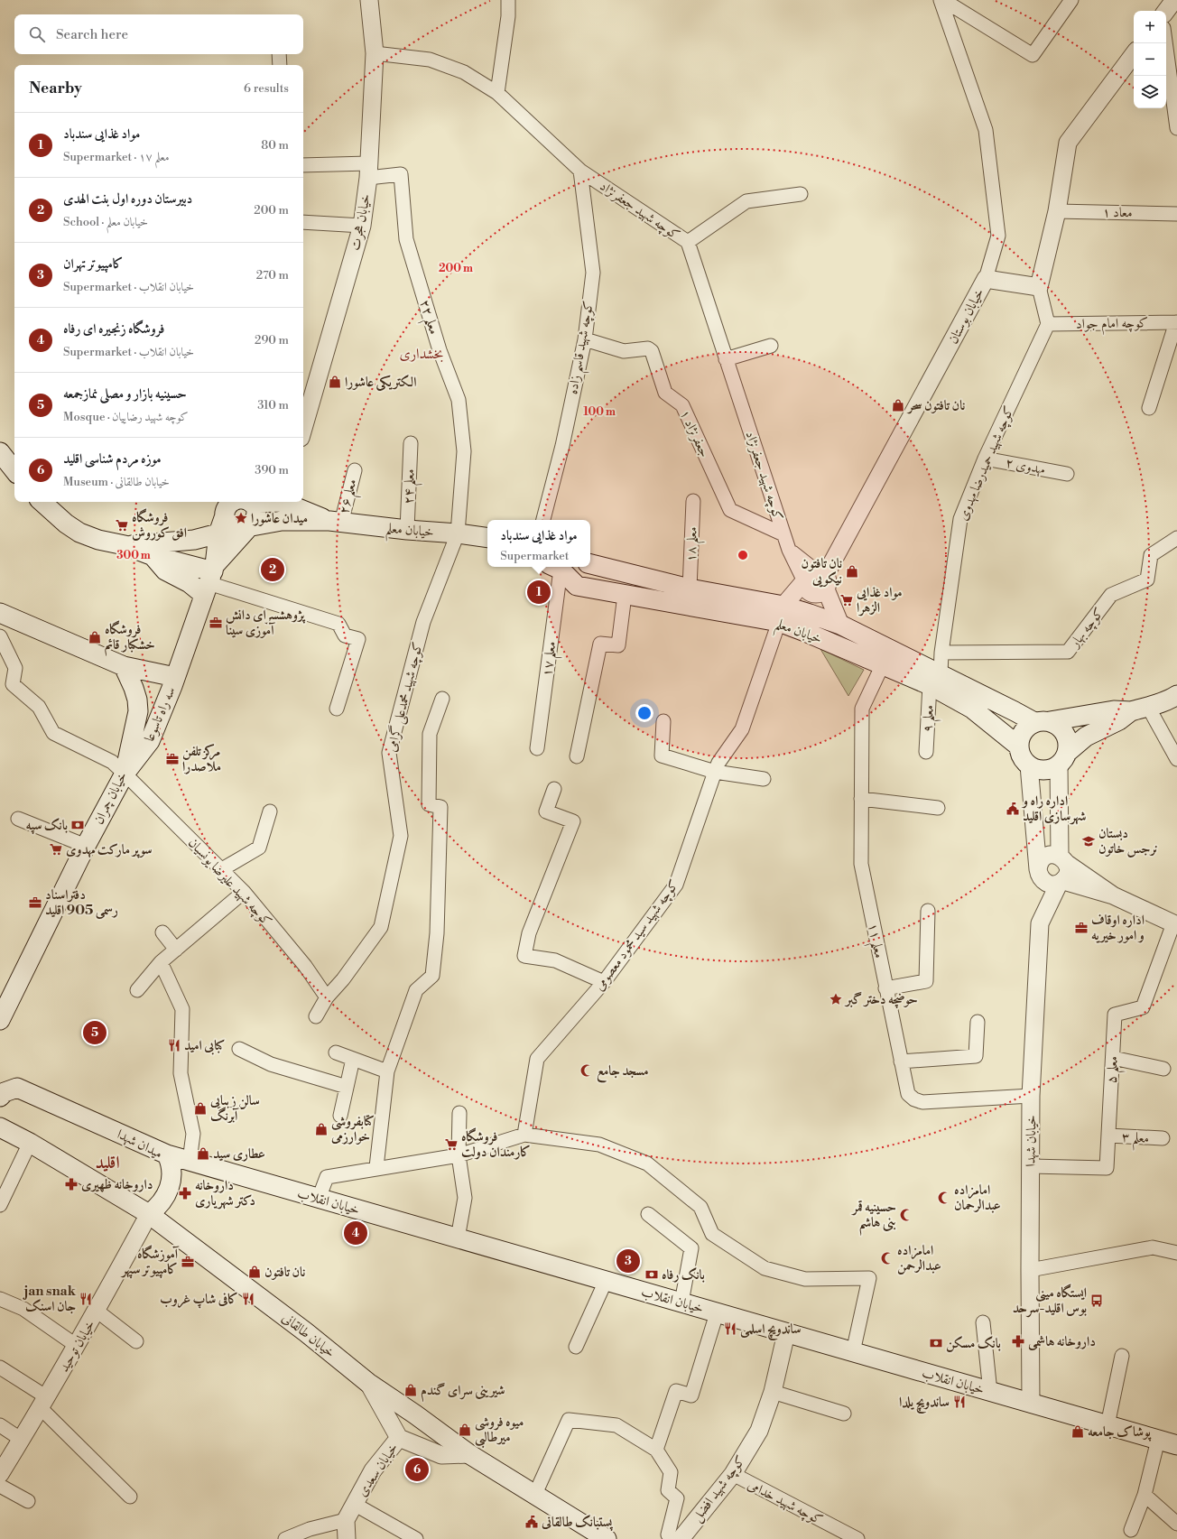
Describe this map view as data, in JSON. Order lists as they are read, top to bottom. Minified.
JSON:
{"streets":{"main road":["خیابان معلم","سه راه تاسوعا","خیابان چمران","میدان شهدا","خیابان انقلاب","خیابان طالقانی"],"street":["کوچه شهید جعفرنژاد","معاد ۱","خیابان هجرت","خیابان بوستان","معلم ۲۲","کوچه امام جواد","کوچه شهید قاسم زاده","جعفرنژاد ۱","کوچه شهید حمیدرضا مهدوی","مهدوی ۲","معلم ۲۴","معلم ۲۶","معلم ۱۸","کوچه بهار","معلم ۱۷","کوچه شهید محمدعلی گرامی","معلم ۹","کوچه شهید علیرضا یونسیان","کوچه شهید سید محمود معصومی","معلم ۱۱","معلم ۵","معلم ۳","خیابان شهدا","خیابان توحید","خیابان سعدی","کوچه شهید افضل","کوچه شهید خدامی"]},"crossings":[["کوچه شهید جعفرنژاد","خیابان هجرت"],["کوچه شهید جعفرنژاد","خیابان بوستان"],["کوچه شهید جعفرنژاد","کوچه شهید قاسم زاده"],["کوچه شهید جعفرنژاد","جعفرنژاد ۱"],["خیابان هجرت","معلم ۲۲"],["خیابان بوستان","خیابان معلم"],["خیابان بوستان","کوچه شهید سید محمود معصومی"],["معلم ۲۲","خیابان معلم"],["معلم ۲۲","کوچه شهید محمدعلی گرامی"],["کوچه امام جواد","کوچه شهید حمیدرضا مهدوی"],["کوچه شهید قاسم زاده","جعفرنژاد ۱"],["کوچه شهید حمیدرضا مهدوی","مهدوی ۲"],["کوچه شهید حمیدرضا مهدوی","خیابان معلم"],["کوچه شهید حمیدرضا مهدوی","کوچه بهار"],["کوچه شهید حمیدرضا مهدوی","معلم ۹"],["معلم ۲۴","خیابان معلم"],["معلم ۲۶","خیابان معلم"],["خیابان معلم","معلم ۱۸"],["خیابان معلم","کوچه شهید محمدعلی گرامی"],["خیابان معلم","معلم ۹"],["خیابان معلم","کوچه شهید سید محمود معصومی"],["خیابان معلم","معلم ۱۱"],["کوچه شهید محمدعلی گرامی","کوچه شهید علیرضا یونسیان"],["سه راه تاسوعا","خیابان چمران"],["سه راه تاسوعا","کوچه شهید علیرضا یونسیان"],["خیابان چمران","کوچه شهید علیرضا یونسیان"],["معلم ۱۱","خیابان شهدا"],["معلم ۵","معلم ۳"],["معلم ۵","خیابان شهدا"],["خیابان شهدا","خیابان انقلاب"],["میدان شهدا","خیابان انقلاب"],["میدان شهدا","خیابان طالقانی"],["میدان شهدا","خیابان توحید"],["خیابان انقلاب","کوچه شهید افضل"],["خیابان طالقانی","خیابان توحید"],["خیابان طالقانی","خیابان سعدی"],["کوچه شهید افضل","کوچه شهید خدامی"]],"districts":["بخشداری","اقلید"],"places":{"shop":["الکتریکی عاشورا","نان تافتون سحر","نان تافتون نیکویی","فروشگاه خشکبار قائم","سالن زیبایی آبرنگ","کتابفروشی خوارزمی","عطاری سید","نان تافتون","شیرینی سرای گندم","میوه فروشی میرطالبی","پوشاک جامعه"],"place":["میدان عاشورا","حوضچه دختر گبر"],"supermarket":["فروشگاه افق کوروش","مواد غذایی الزهرا","سوپر مارکت مهدوی","فروشگاه کارمندان دولت"],"office":["پژوهشسرای دانش آموزی سینا","مرکز تلفن ملاصدرا","دفتراسناد رسمی 905 اقلید","اداره اوقاف و امور خیریه","آموزشگاه کامپیوتر سپهر"],"public building":["اداره راه و شهرسازی اقلید","پستبانک طالقانی"],"bank":["بانک سپه","بانک رفاه","بانک مسکن"],"school or university":["دبستان نرجس خاتون"],"restaurant":["کبابی امید","jan snak جان اسنک","کافی شاپ غروب","ساندویچ اسلمی","ساندویچ یلدا"],"mosque":["مسجد جامع","امامزاده عبدالرحمان","حسینیه قمر بنی هاشم","امامزاده عبدالرحمن"],"pharmacy":["داروخانه ظهیری","داروخانه دکتر شهریاری","داروخانه هاشمی"],"bus stop":["ایستگاه مینی بوس اقلید-سرحد"]},"page":{"map_buttons":["+","−"],"search":"Search here","heading":["Nearby","6 results"],"list":[{"mark":"1","name":"مواد غذایی سندباد","note":"Supermarket · معلم ۱۷","value":"80 m"},{"mark":"2","name":"دبیرستان دوره اول بنت الهدی","note":"School · خیابان معلم","value":"200 m"},{"mark":"3","name":"کامپیوتر تهران","note":"Supermarket · خیابان انقلاب","value":"270 m"},{"mark":"4","name":"فروشگاه زنجیره ای رفاه","note":"Supermarket · خیابان انقلاب","value":"290 m"},{"mark":"5","name":"حسینیه بازار و مصلی نمازجمعه","note":"Mosque · کوچه شهید رضاییان","value":"310 m"},{"mark":"6","name":"موزه مردم شناسی اقلید","note":"Museum · خیابان طالقانی","value":"390 m"}],"popup":["مواد غذایی سندباد","Supermarket"],"pins":["2","1","5","4","3","6"]},"rings":["200 m","100 m","300 m"]}
